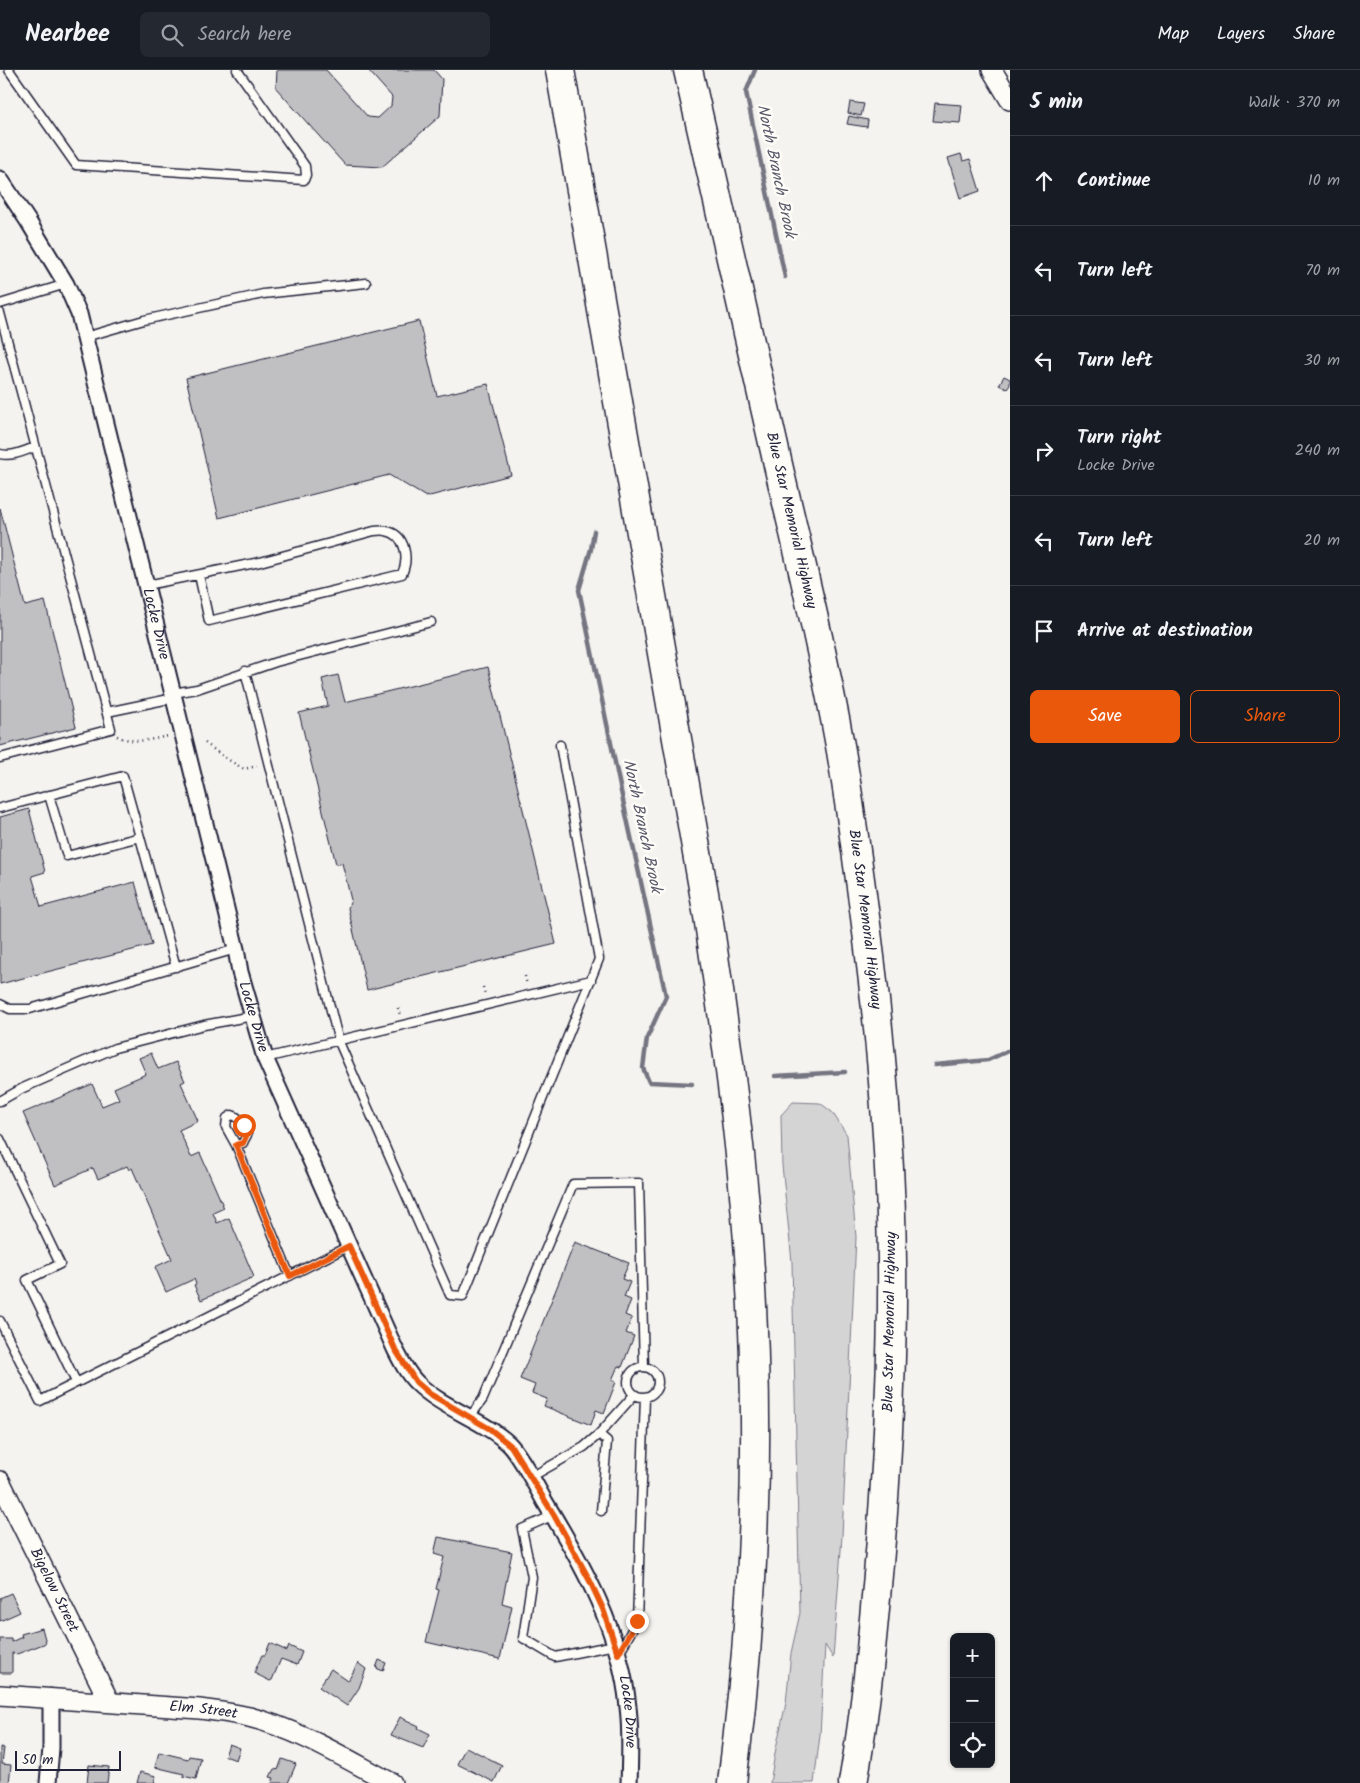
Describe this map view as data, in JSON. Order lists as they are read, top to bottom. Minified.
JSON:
{"streets":{"highway":["Blue Star Memorial Highway"],"street":["Locke Drive","Bigelow Street","Elm Street"]},"crossings":[["Bigelow Street","Elm Street"]],"water":["North Branch Brook"],"scale_bar":"50 m","page":{"header":"Nearbee","search":"Search here","nav":["Map","Layers","Share"],"heading":["5 min","Walk · 370 m"],"list":[["Continue","10 m"],["Turn left","70 m"],["Turn left","30 m"],["Turn right","Locke Drive","240 m"],["Turn left","20 m"],"Arrive at destination"],"buttons":["Save","Share"],"map_buttons":["+","−"],"scale":"50 m"}}
